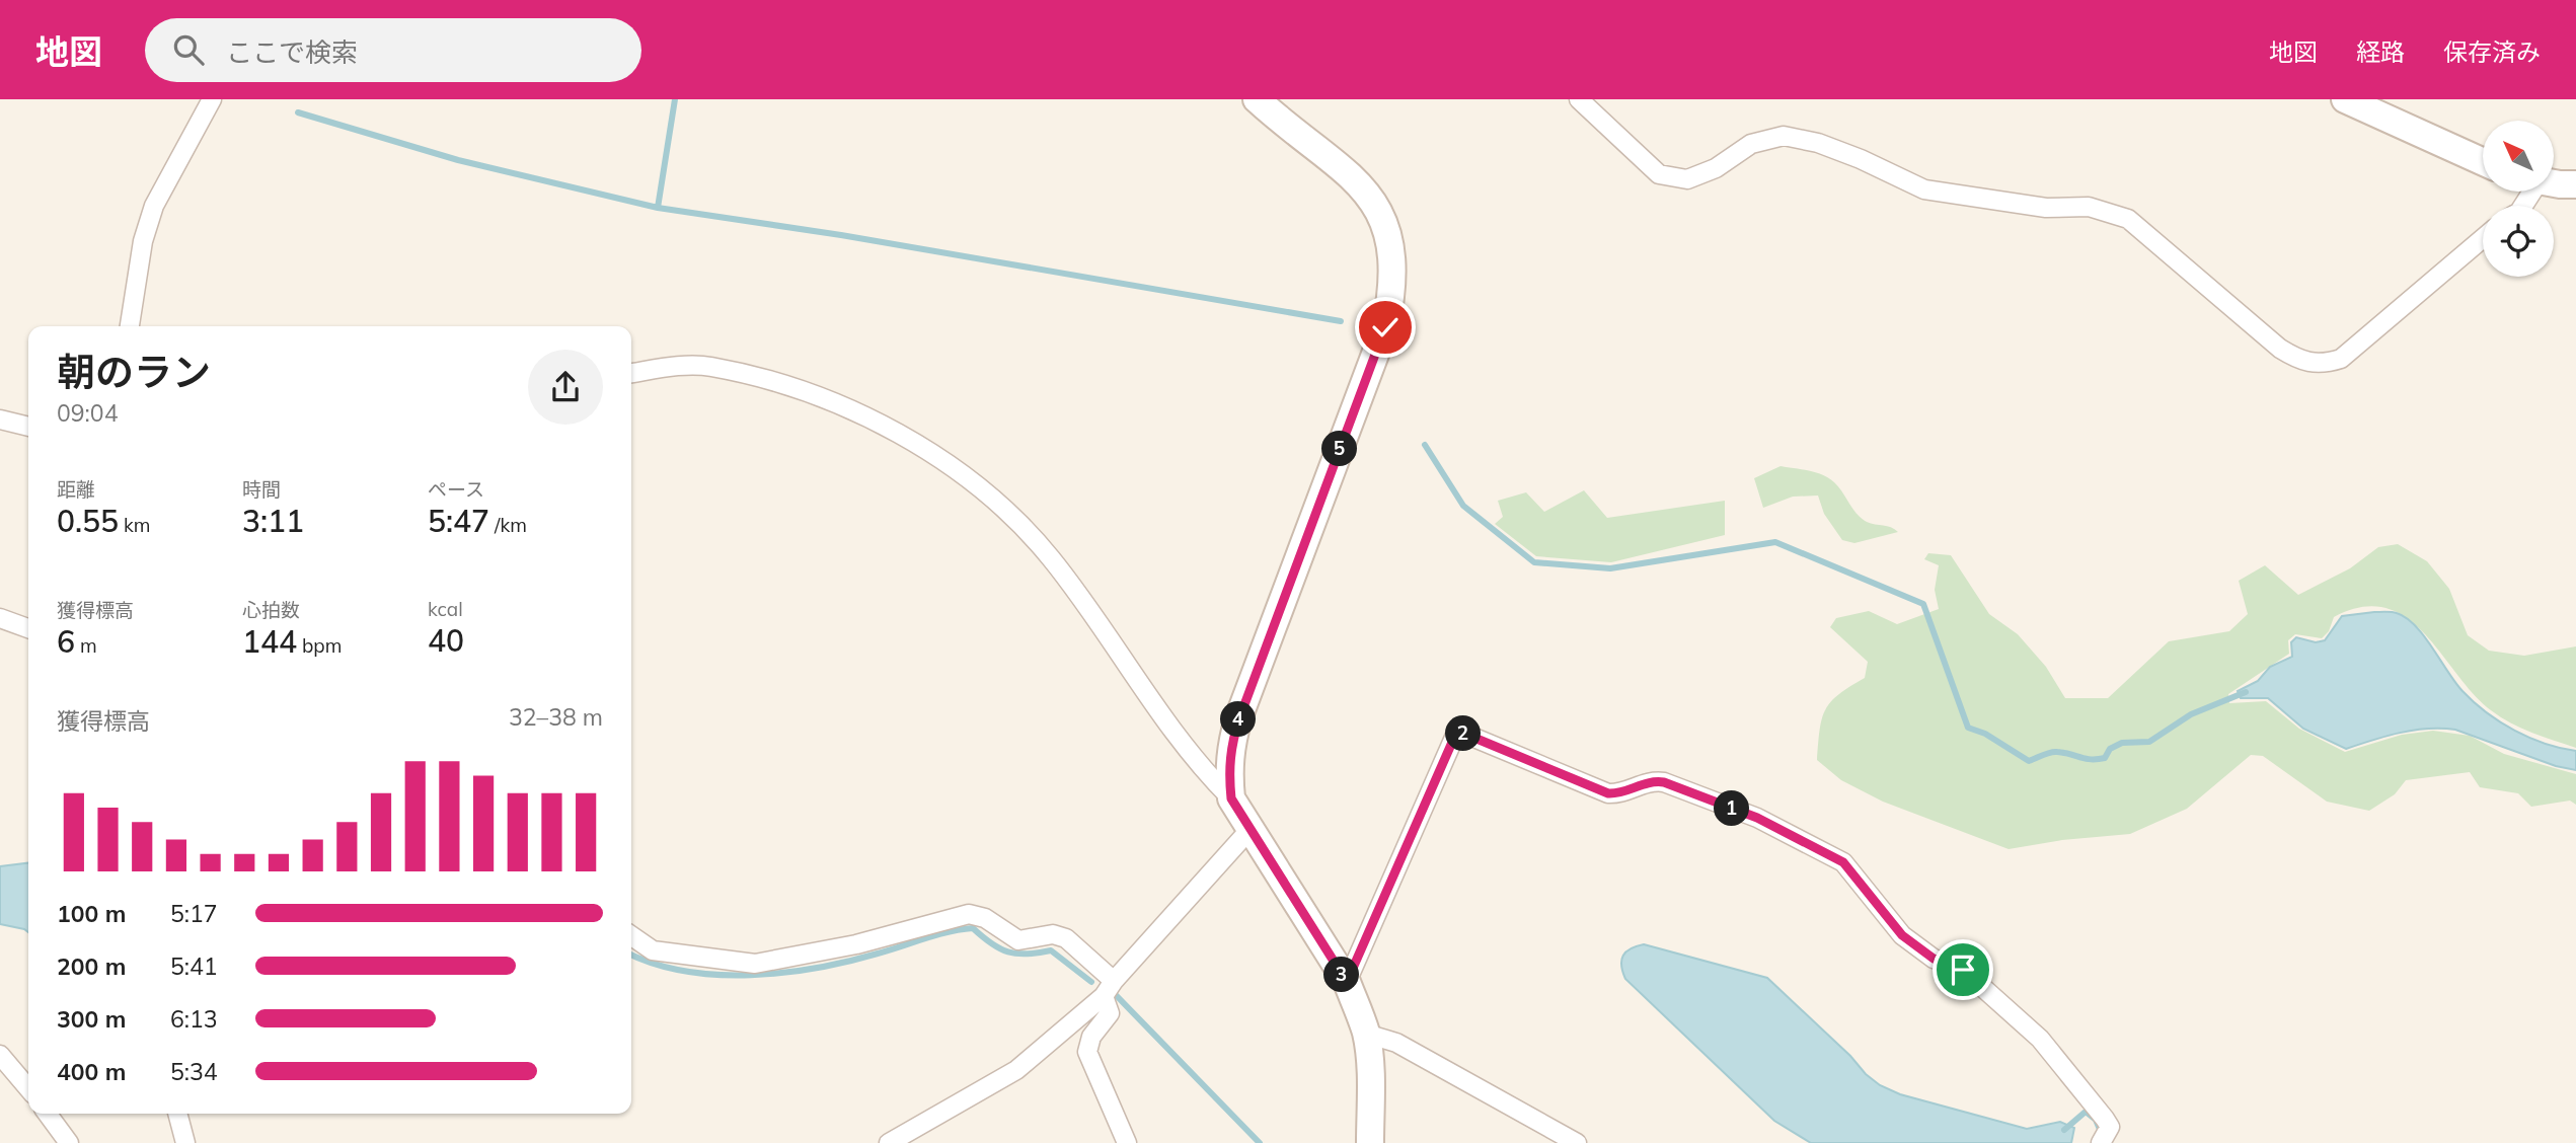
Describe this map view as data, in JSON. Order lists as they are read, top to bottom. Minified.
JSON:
{"north":"top left","page":{"header":"地図","search":"ここで検索","nav":["地図","経路","保存済み"],"heading":["朝のラン","09:04"],"pins":["5","4","2","1","3"],"stats":[["距離","0.55 km"],["時間","3:11"],["ペース","5:47 /km"],["獲得標高","6 m"],["心拍数","144 bpm"],["kcal","40"]],"chart":["獲得標高","32–38 m"],"list":[{"name":"100 m","note":"5:17"},{"name":"200 m","note":"5:41"},{"name":"300 m","note":"6:13"},{"name":"400 m","note":"5:34"}]}}
